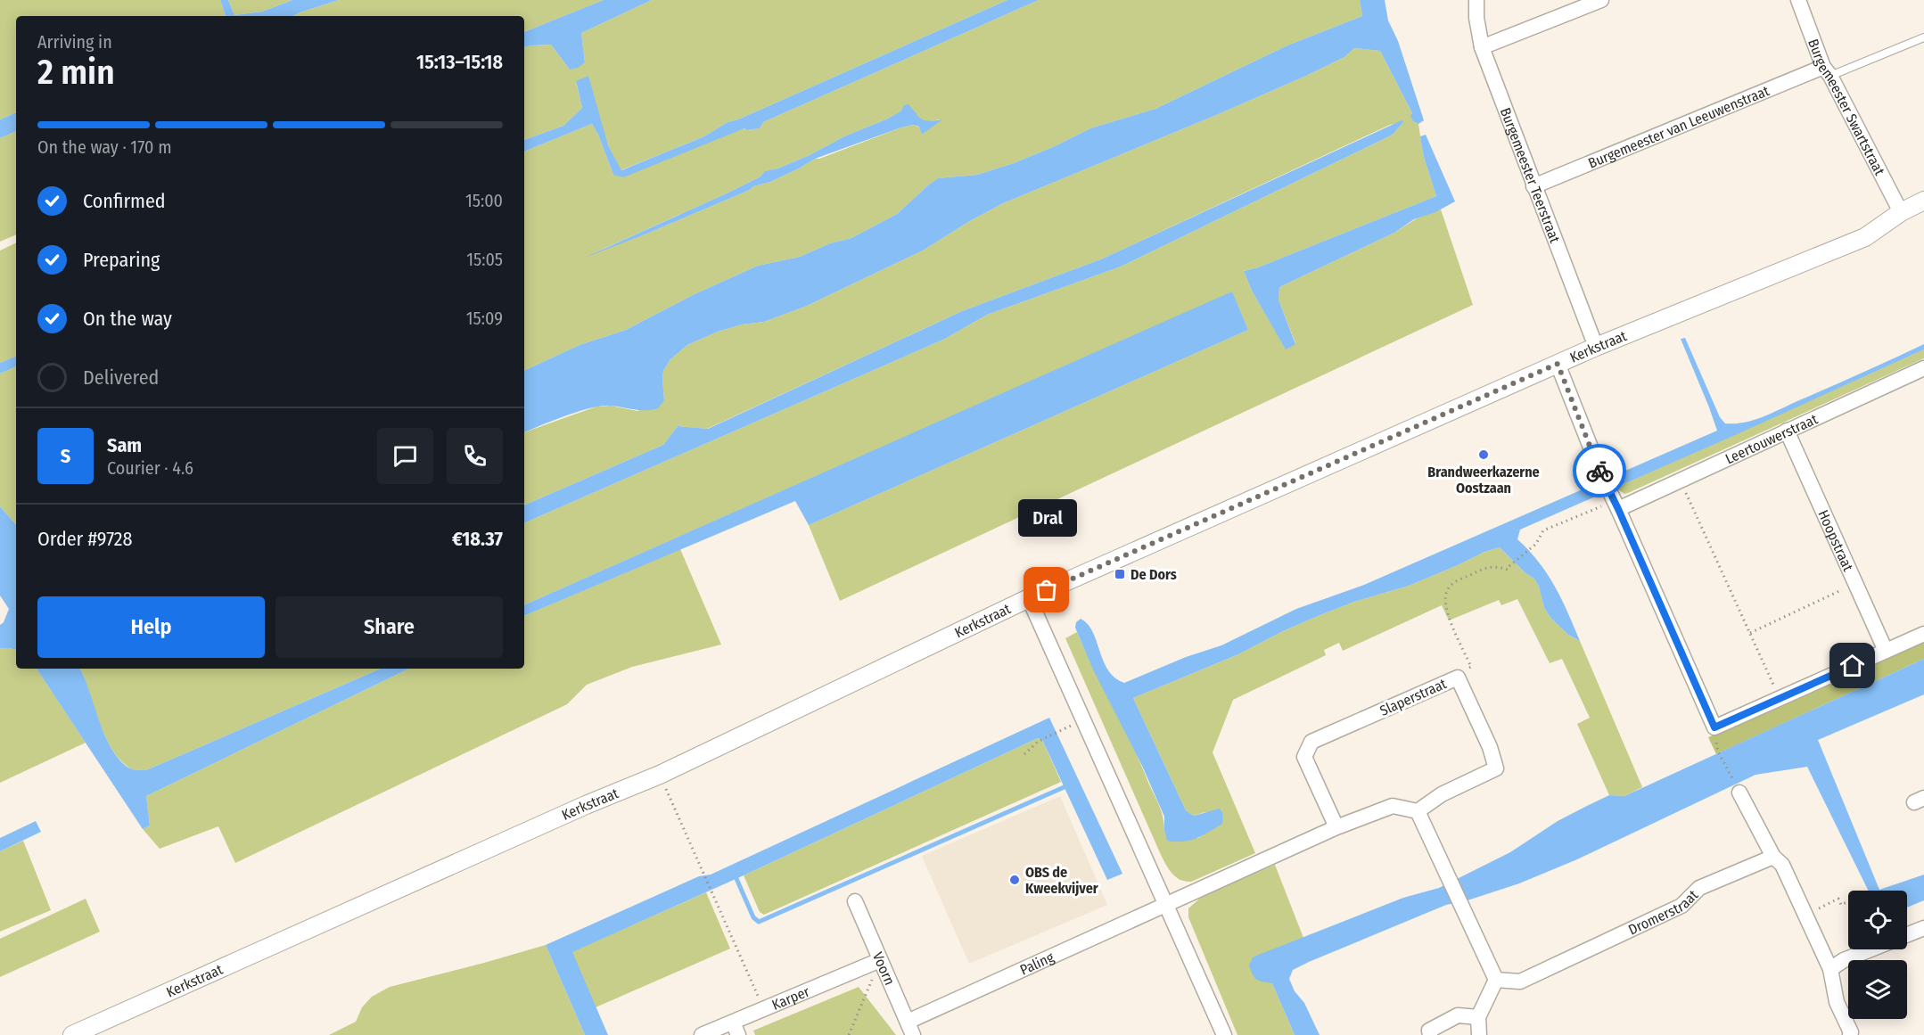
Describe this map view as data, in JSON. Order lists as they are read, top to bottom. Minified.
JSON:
{"streets":{"street":["Burgemeester Swartstraat","Burgemeester van Leeuwenstraat","Burgemeester Teerstraat","Kerkstraat","Leertouwerstraat","Hoopstraat","Slaperstraat","Dromerstraat","Paling","Voorn","Karper"]},"crossings":[["Burgemeester Swartstraat","Burgemeester van Leeuwenstraat"],["Burgemeester Swartstraat","Kerkstraat"],["Burgemeester van Leeuwenstraat","Burgemeester Teerstraat"],["Burgemeester Teerstraat","Kerkstraat"],["Leertouwerstraat","Hoopstraat"],["Paling","Voorn"],["Voorn","Karper"]],"places":{"other":["Brandweerkazerne Oostzaan","Dral","OBS de Kweekvijver"],"transit":["De Dors"]},"page":{"heading":["2 min","Arriving in","15:13–15:18"],"panel":["Sam","Courier · 4.6","Order #9728","€18.37"],"bar":"On the way · 170 m","list":[["Confirmed","15:00"],["Preparing","15:05"],["On the way","15:09"],"Delivered"],"round":"S","bubble":"Dral","buttons":["Help","Share"]}}
